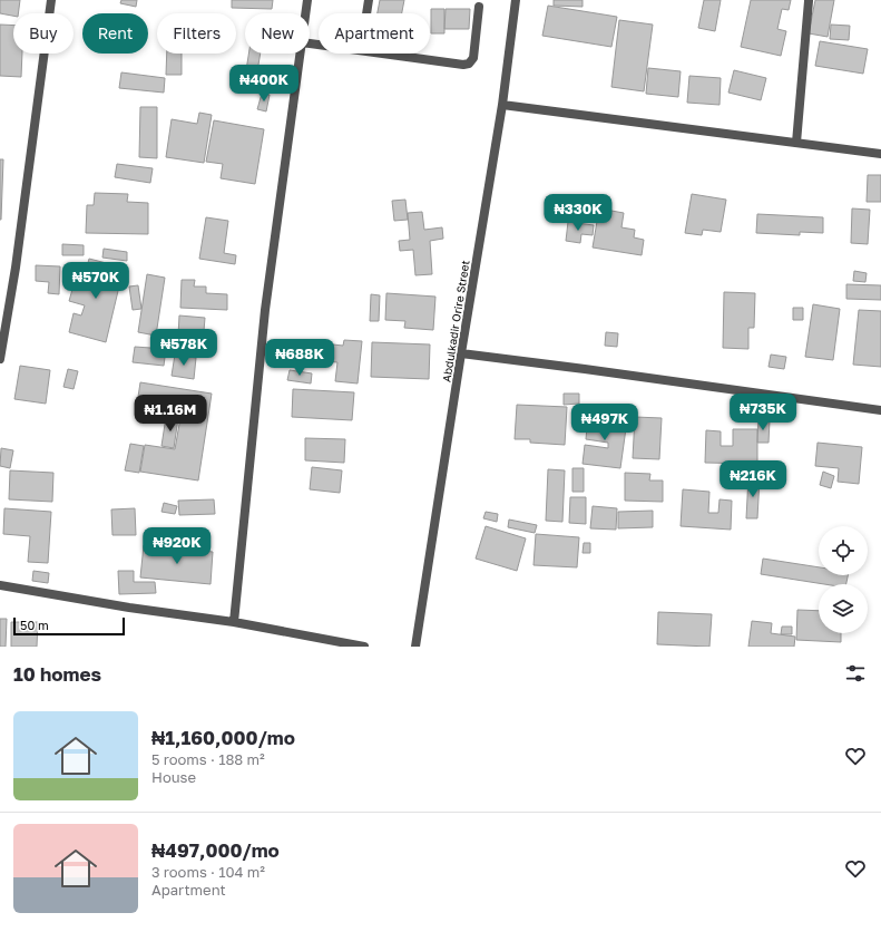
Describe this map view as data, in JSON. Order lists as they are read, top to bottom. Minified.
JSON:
{"streets":{"street":["Abdulkadir Orire Street"]},"scale_bar":"50 m","page":{"chip":["Buy","Rent","Filters","New","Apartment"],"price":["₦400K","₦330K","₦570K","₦578K","₦688K","₦735K","₦1.16M","₦497K","₦216K","₦920K"],"scale":"50 m","heading":"10 homes","list":[{"name":"₦1,160,000/mo","note":"5 rooms · 188 m² · House"},{"name":"₦497,000/mo","note":"3 rooms · 104 m² · Apartment"}]}}
